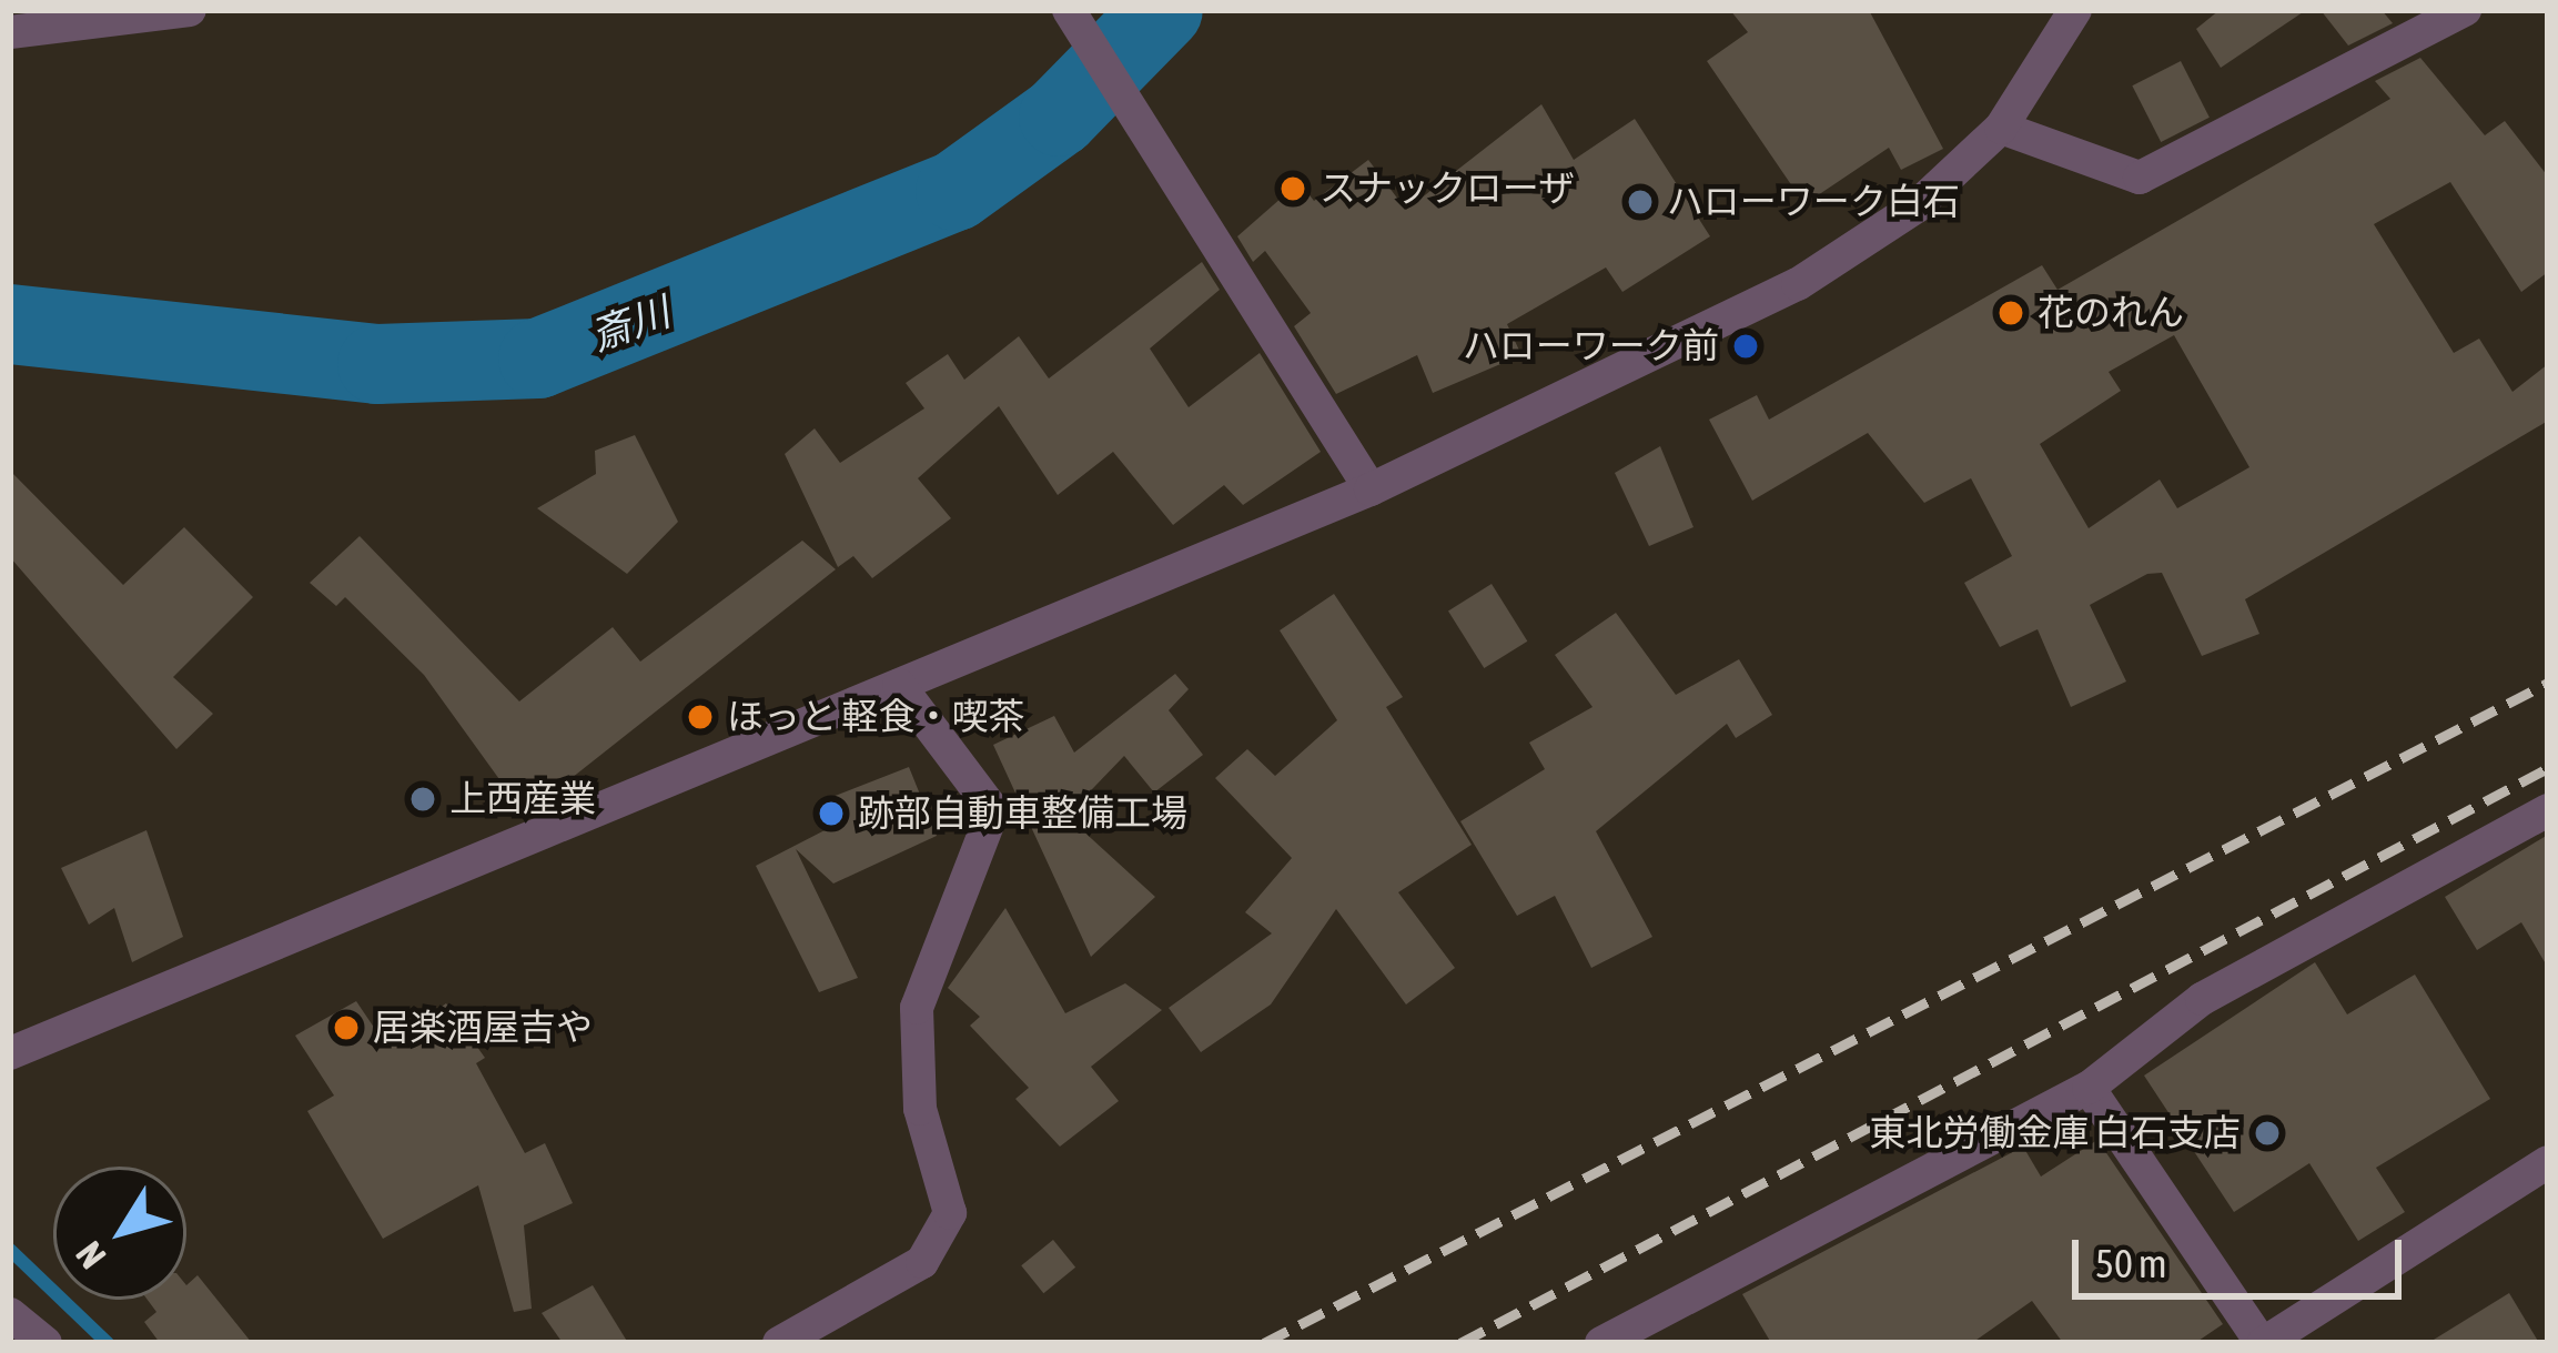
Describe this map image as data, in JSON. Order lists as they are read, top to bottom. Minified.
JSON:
{"water":["斎川"],"places":["スナックローザ","ハローワーク白石","花のれん","ハローワーク前","ほっと 軽食・喫茶","上西産業","跡部自動車整備工場","居楽酒屋吉や","東北労働金庫 白石支店"],"scale_bar":"50 m","north":"bottom left"}
